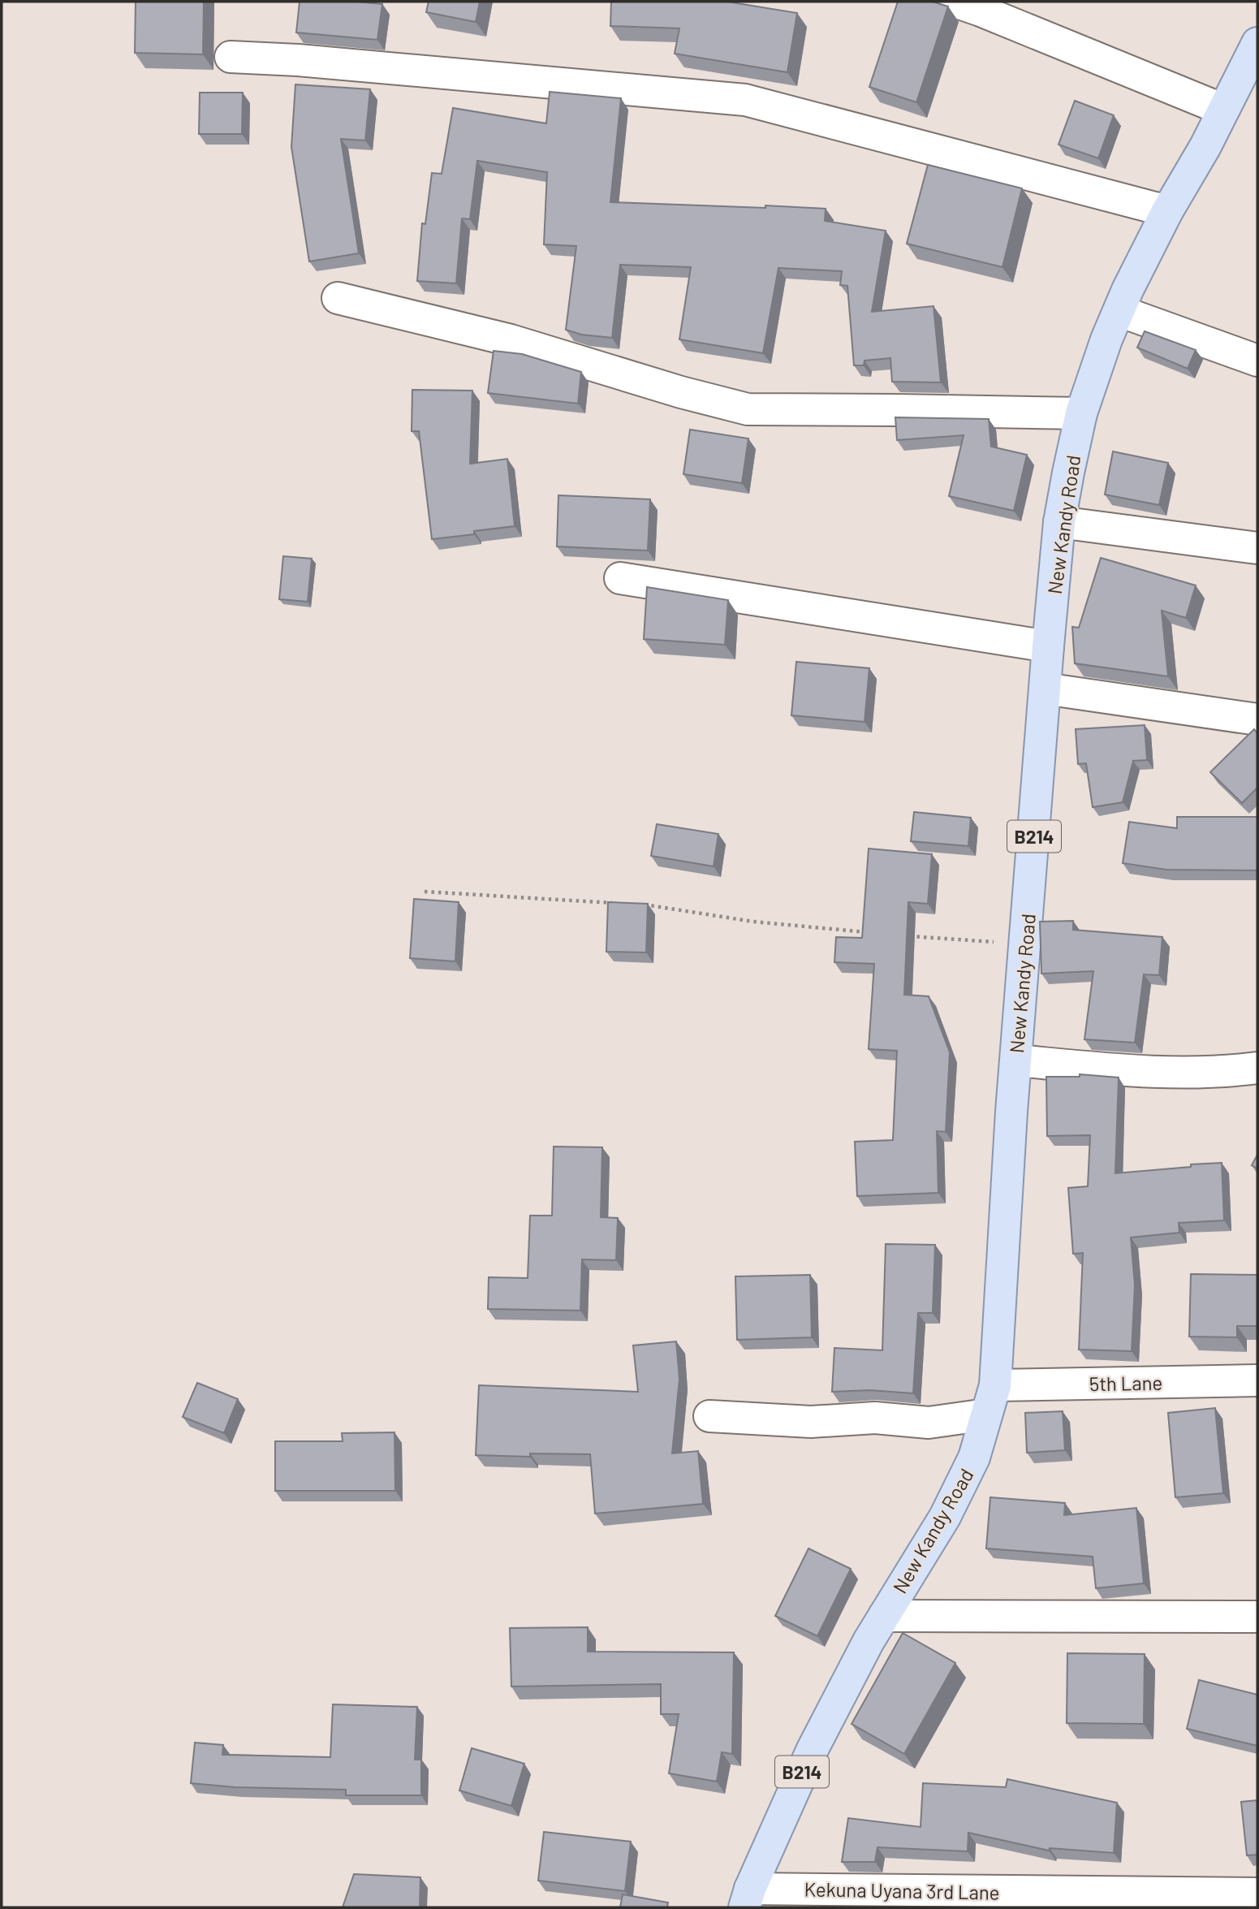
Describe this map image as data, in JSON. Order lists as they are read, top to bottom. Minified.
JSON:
{"streets":{"main road":["New Kandy Road","B214"],"street":["5th Lane","Kekuna Uyana 3rd Lane"]},"crossings":[["New Kandy Road","5th Lane"],["New Kandy Road","Kekuna Uyana 3rd Lane"]]}
